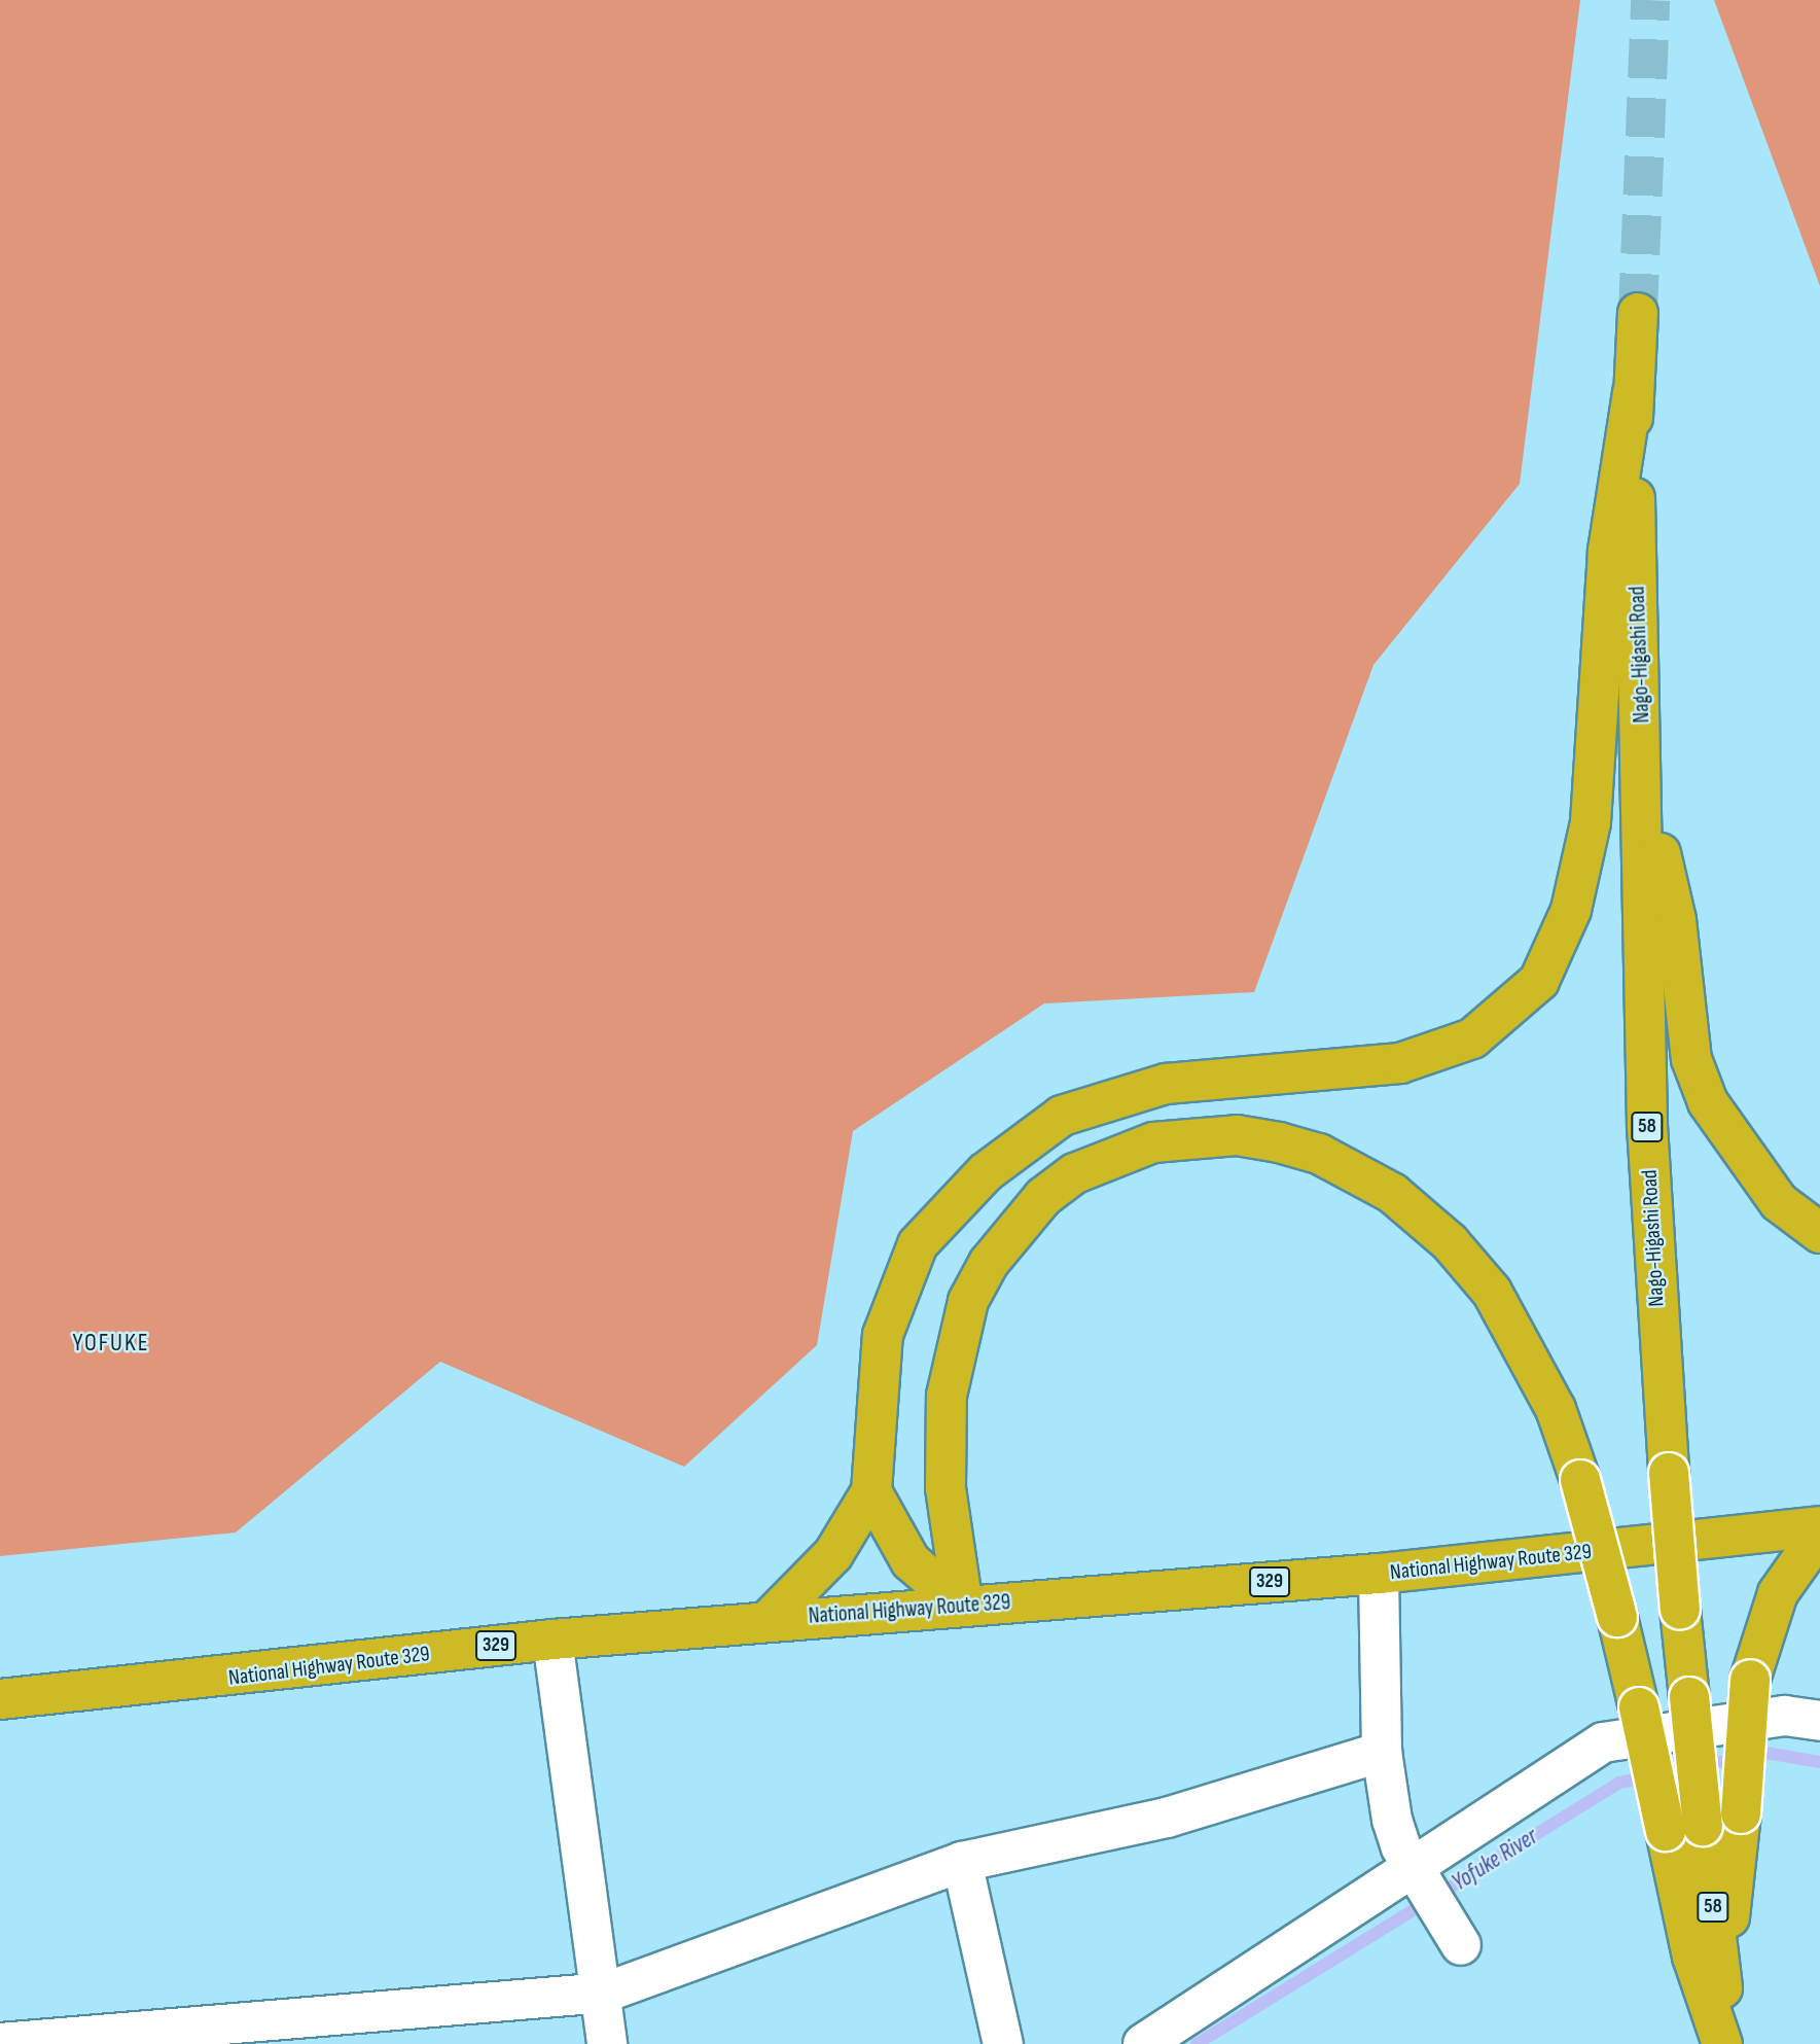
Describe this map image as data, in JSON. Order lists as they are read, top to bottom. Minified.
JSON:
{"streets":{"highway":["Nago-Higashi Road","58","National Highway Route 329","329"]},"crossings":[["Nago-Higashi Road","58"]],"districts":["YOFUKE"],"water":["Yofuke River"]}
